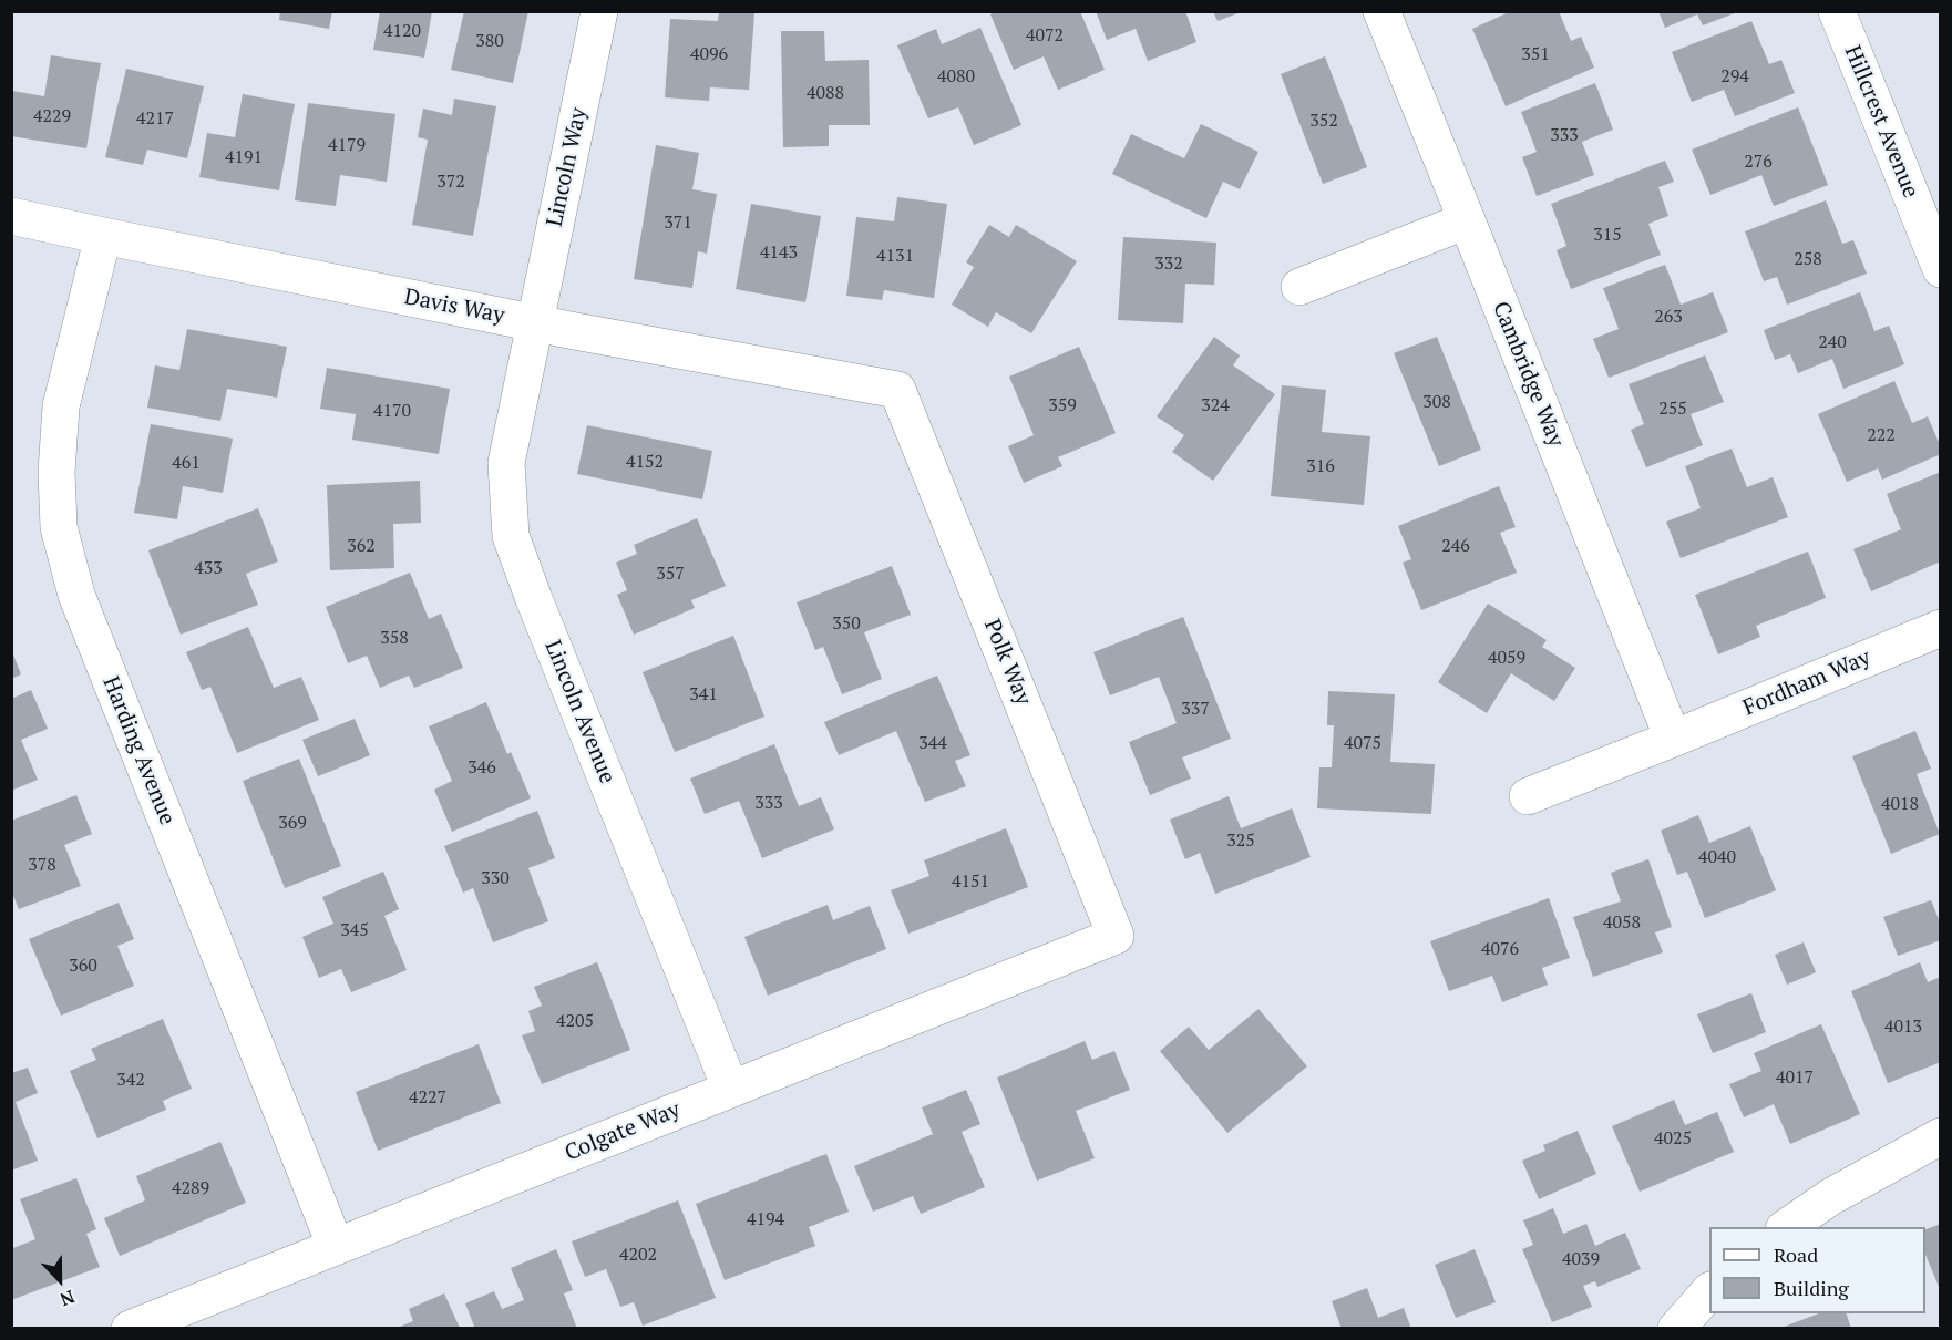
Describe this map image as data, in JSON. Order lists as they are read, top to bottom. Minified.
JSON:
{"streets":{"street":["Hillcrest Avenue","Lincoln Way","Davis Way","Cambridge Way","Polk Way","Fordham Way","Lincoln Avenue","Harding Avenue","Colgate Way"]},"crossings":[["Lincoln Way","Davis Way"],["Lincoln Way","Lincoln Avenue"],["Davis Way","Polk Way"],["Davis Way","Lincoln Avenue"],["Davis Way","Harding Avenue"],["Cambridge Way","Fordham Way"],["Polk Way","Colgate Way"],["Lincoln Avenue","Colgate Way"],["Harding Avenue","Colgate Way"]],"house_numbers":["4120","4072","380","4096","351","4080","294","4088","4229","4217","352","333","4179","4191","276","372","371","315","4143","4131","258","332","263","240","308","359","324","255","4170","222","4152","461","316","362","246","433","357","350","358","4059","341","337","344","4075","346","333","4018","369","325","4040","378","330","4151","4058","345","4076","360","4205","4013","4017","342","4227","4025","4289","4194","4202","4039"],"legend":["Road","Building"],"north":"bottom"}
